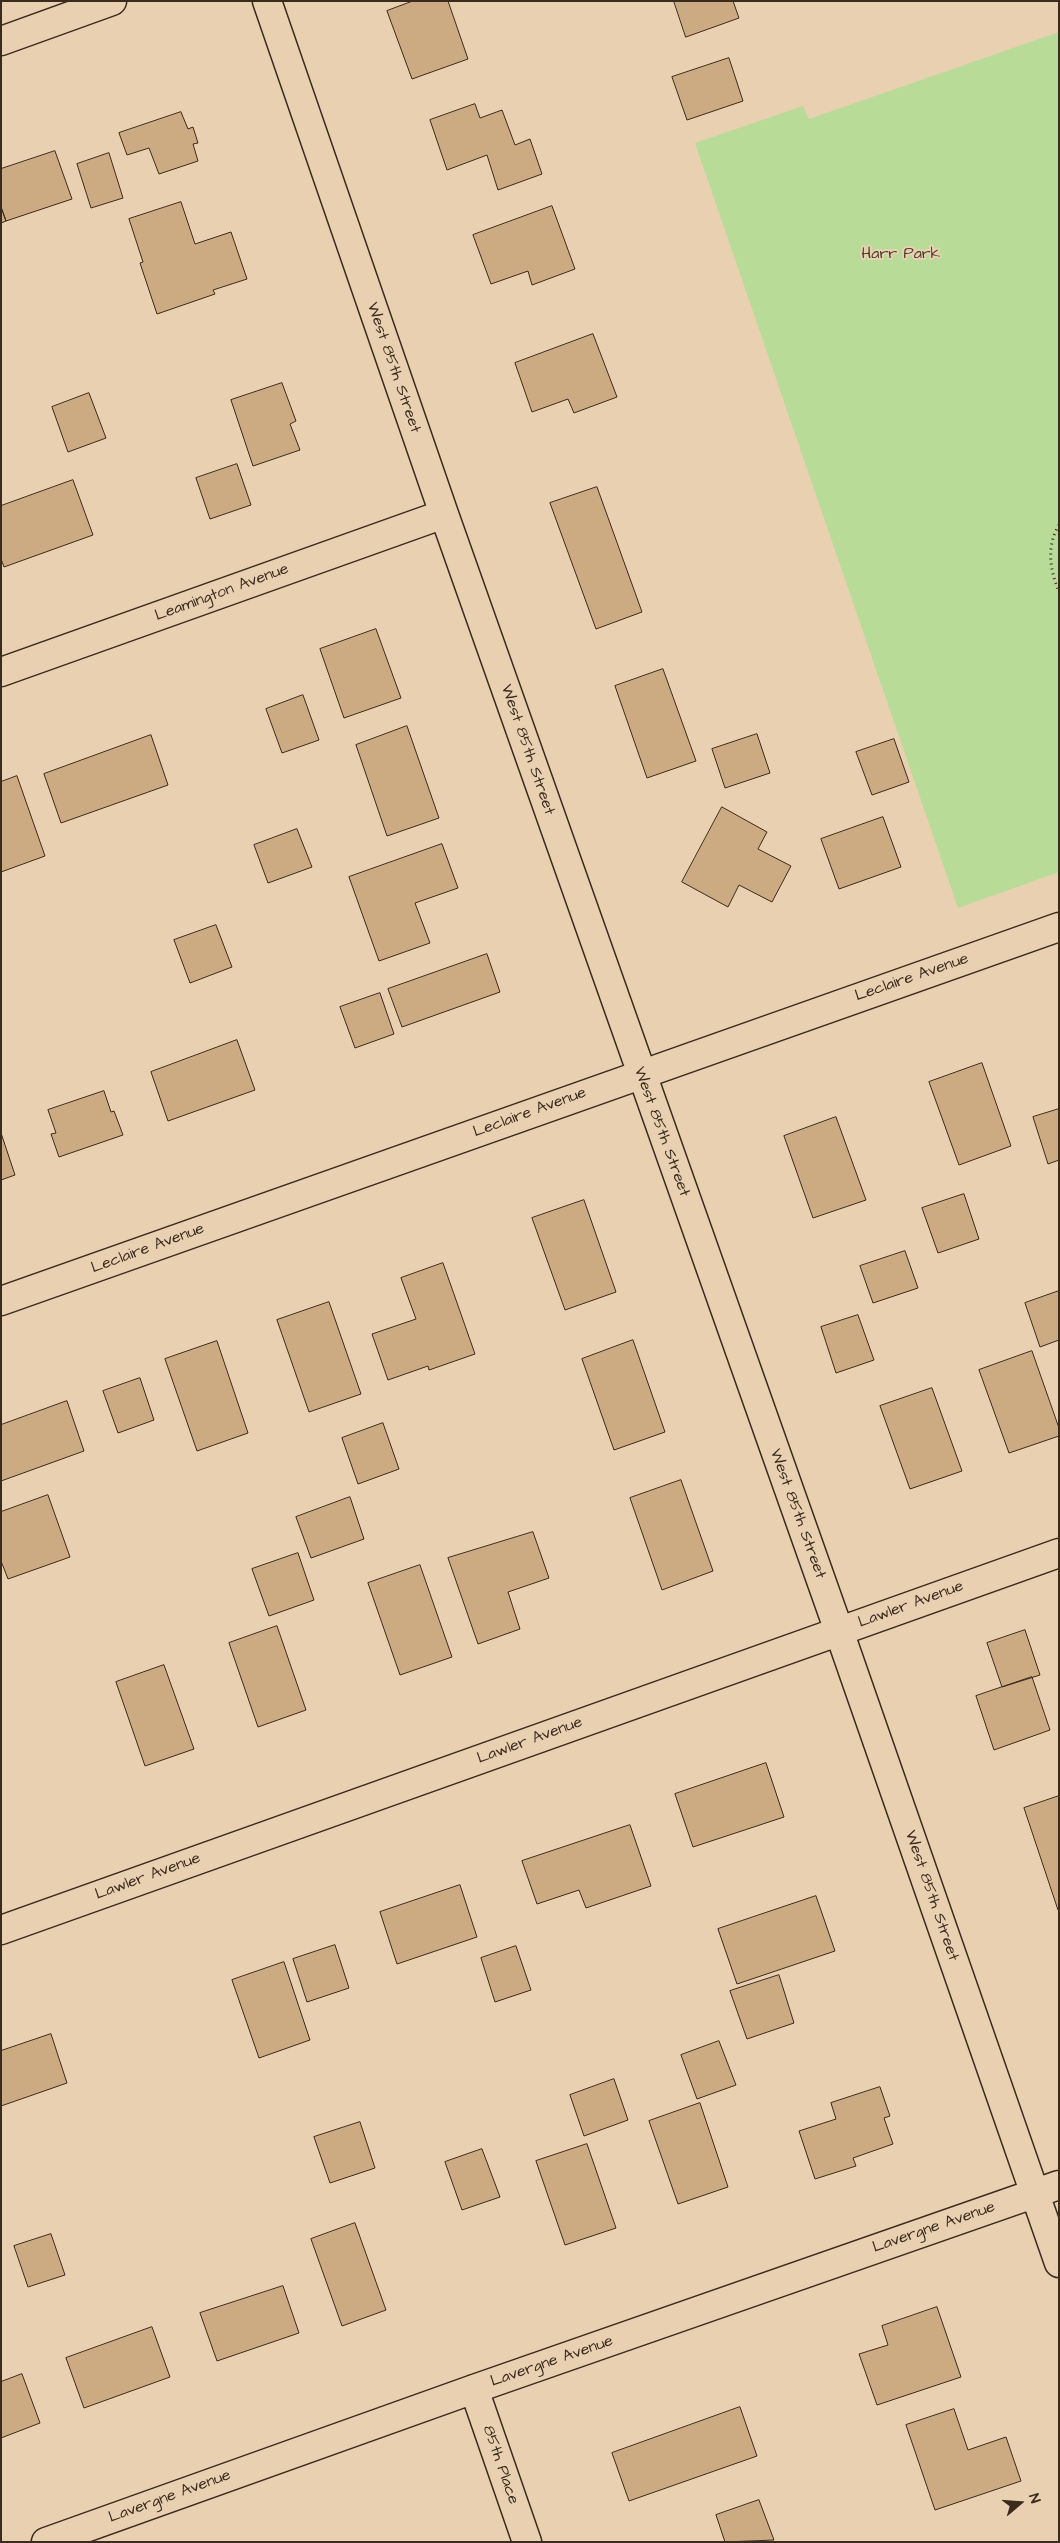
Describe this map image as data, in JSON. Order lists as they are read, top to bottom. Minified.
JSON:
{"streets":{"street":["West 85th Street","Leamington Avenue","Leclaire Avenue","Lawler Avenue","Lavergne Avenue","85th Place"]},"crossings":[["West 85th Street","Leamington Avenue"],["West 85th Street","Leclaire Avenue"],["West 85th Street","Lawler Avenue"],["West 85th Street","Lavergne Avenue"],["Lavergne Avenue","85th Place"]],"parks":["Harr Park"],"north":"right"}
